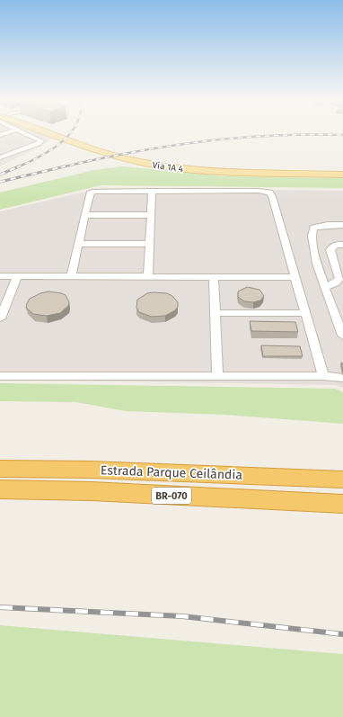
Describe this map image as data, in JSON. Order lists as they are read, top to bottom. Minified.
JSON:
{"streets":{"highway":["Estrada Parque Ceilândia","BR-070"],"main road":["Via 1A 4"]}}
